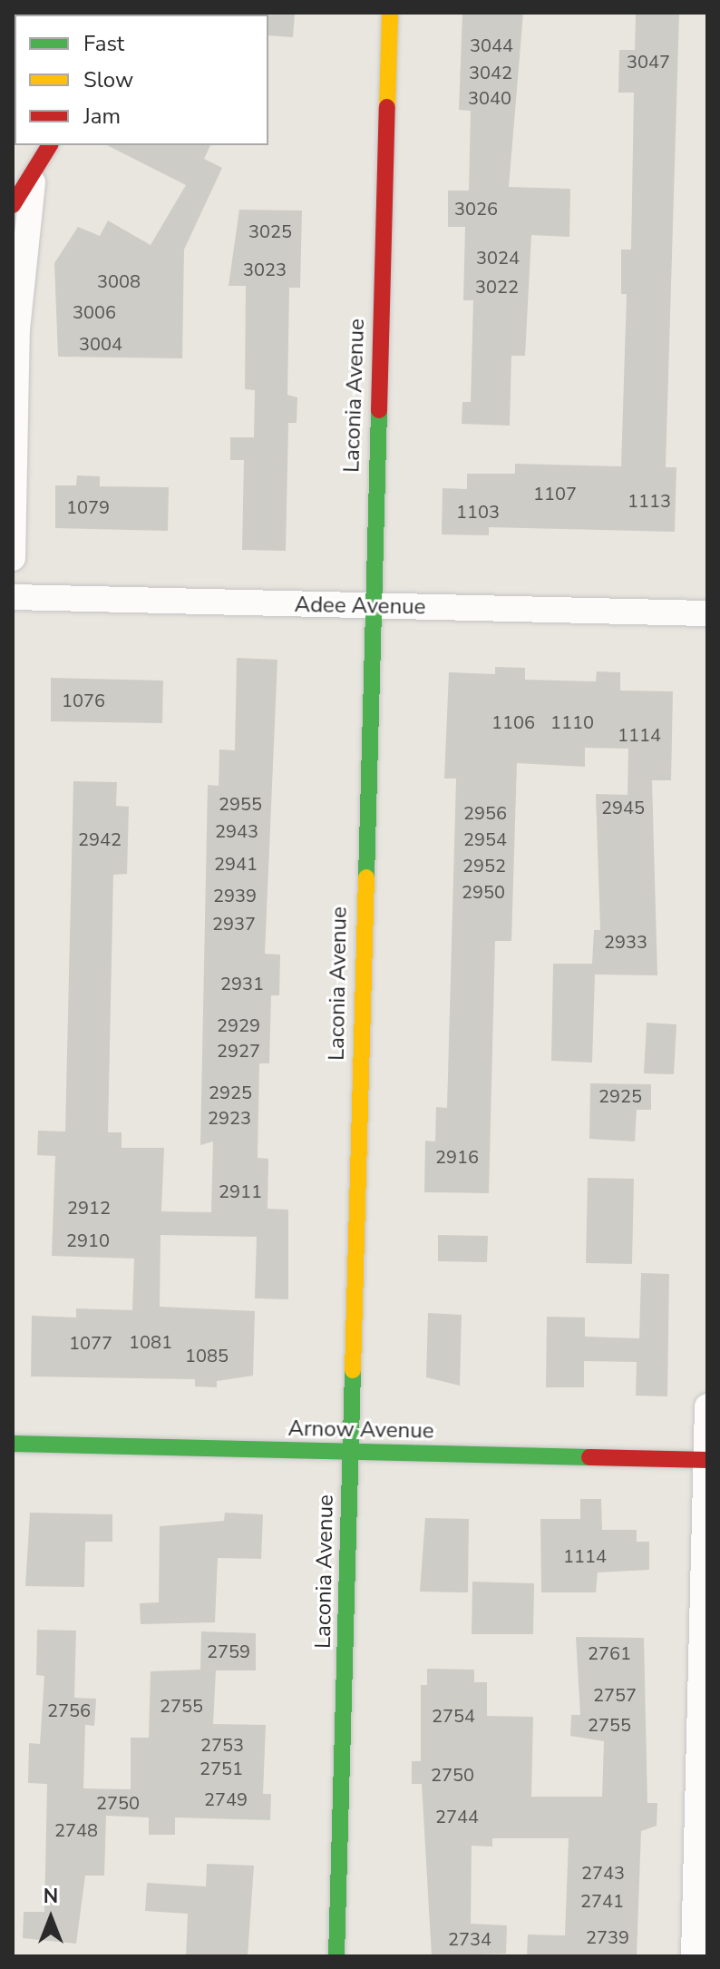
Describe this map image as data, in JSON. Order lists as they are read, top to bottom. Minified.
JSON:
{"streets":{"street":["Laconia Avenue","Adee Avenue","Arnow Avenue"]},"crossings":[["Laconia Avenue","Adee Avenue"],["Laconia Avenue","Arnow Avenue"]],"house_numbers":["3044","3047","3042","3040","3026","3025","3024","3023","3008","3022","3006","3004","1107","1113","1079","1103","1076","1106","1110","1114","2955","2945","2956","2943","2942","2954","2941","2952","2950","2939","2937","2933","2931","2929","2927","2925","2925","2923","2916","2911","2912","2910","1081","1077","1085","1114","2759","2761","2757","2755","2756","2754","2755","2753","2751","2750","2749","2750","2744","2748","2743","2741","2739","2734"],"legend":["Fast","Slow","Jam"],"north":"top"}
